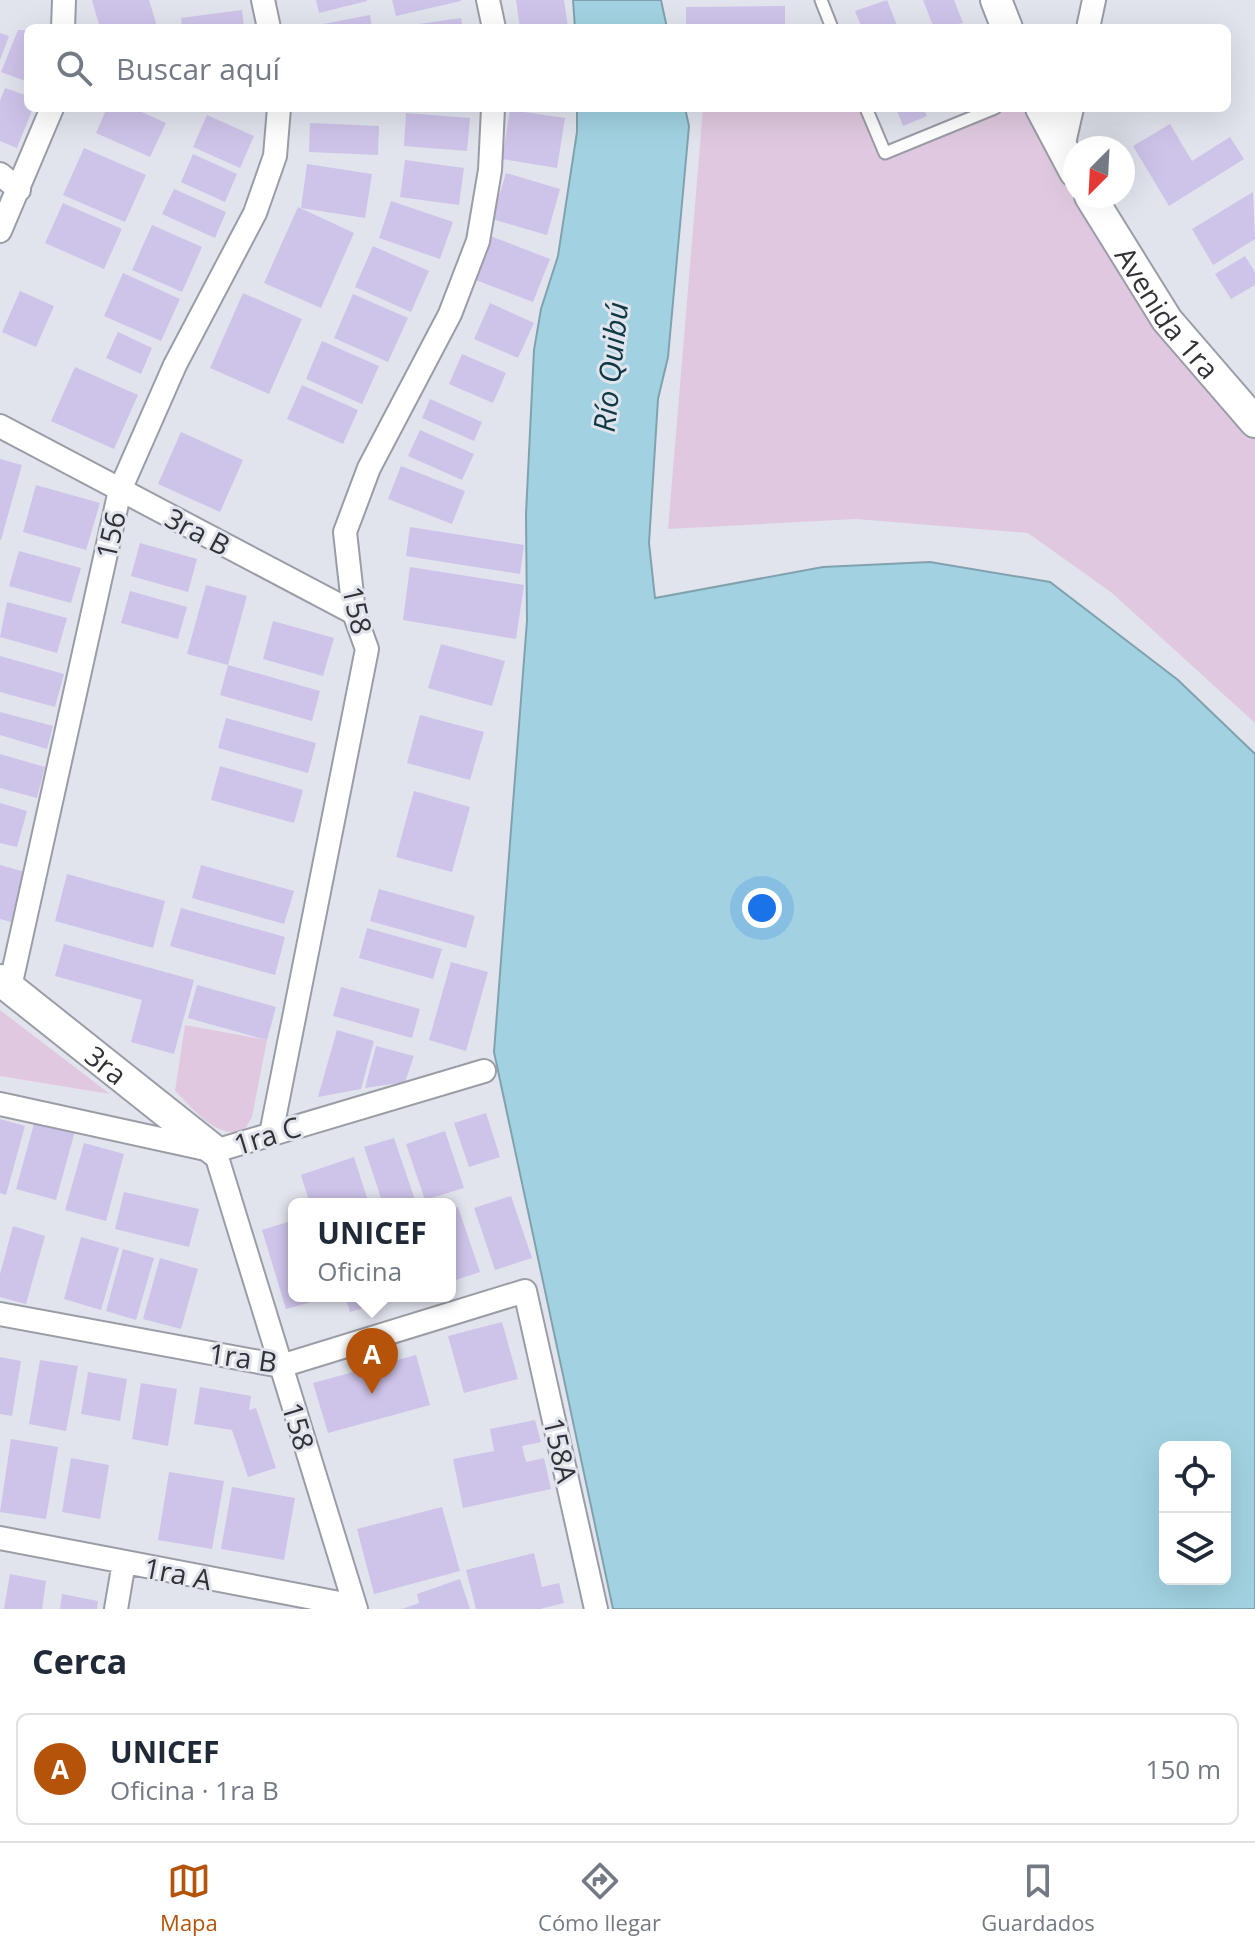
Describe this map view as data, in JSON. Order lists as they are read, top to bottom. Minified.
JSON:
{"streets":{"street":["Avenida 1ra","3ra B","156","158","3ra","1ra C","1ra B","158A","1ra A"]},"crossings":[["3ra B","156"],["3ra B","158"],["156","3ra"],["158","3ra"],["158","1ra C"],["158","1ra B"],["158","1ra A"],["3ra","1ra C"],["1ra B","158A"]],"water":["Río Quibú"],"north":"bottom left","page":{"search":"Buscar aquí","popup":["UNICEF","Oficina"],"pins":"A","heading":"Cerca","list":[{"mark":"A","name":"UNICEF","note":"Oficina · 1ra B","value":"150 m"}],"nav":["Mapa","Cómo llegar","Guardados"]}}
